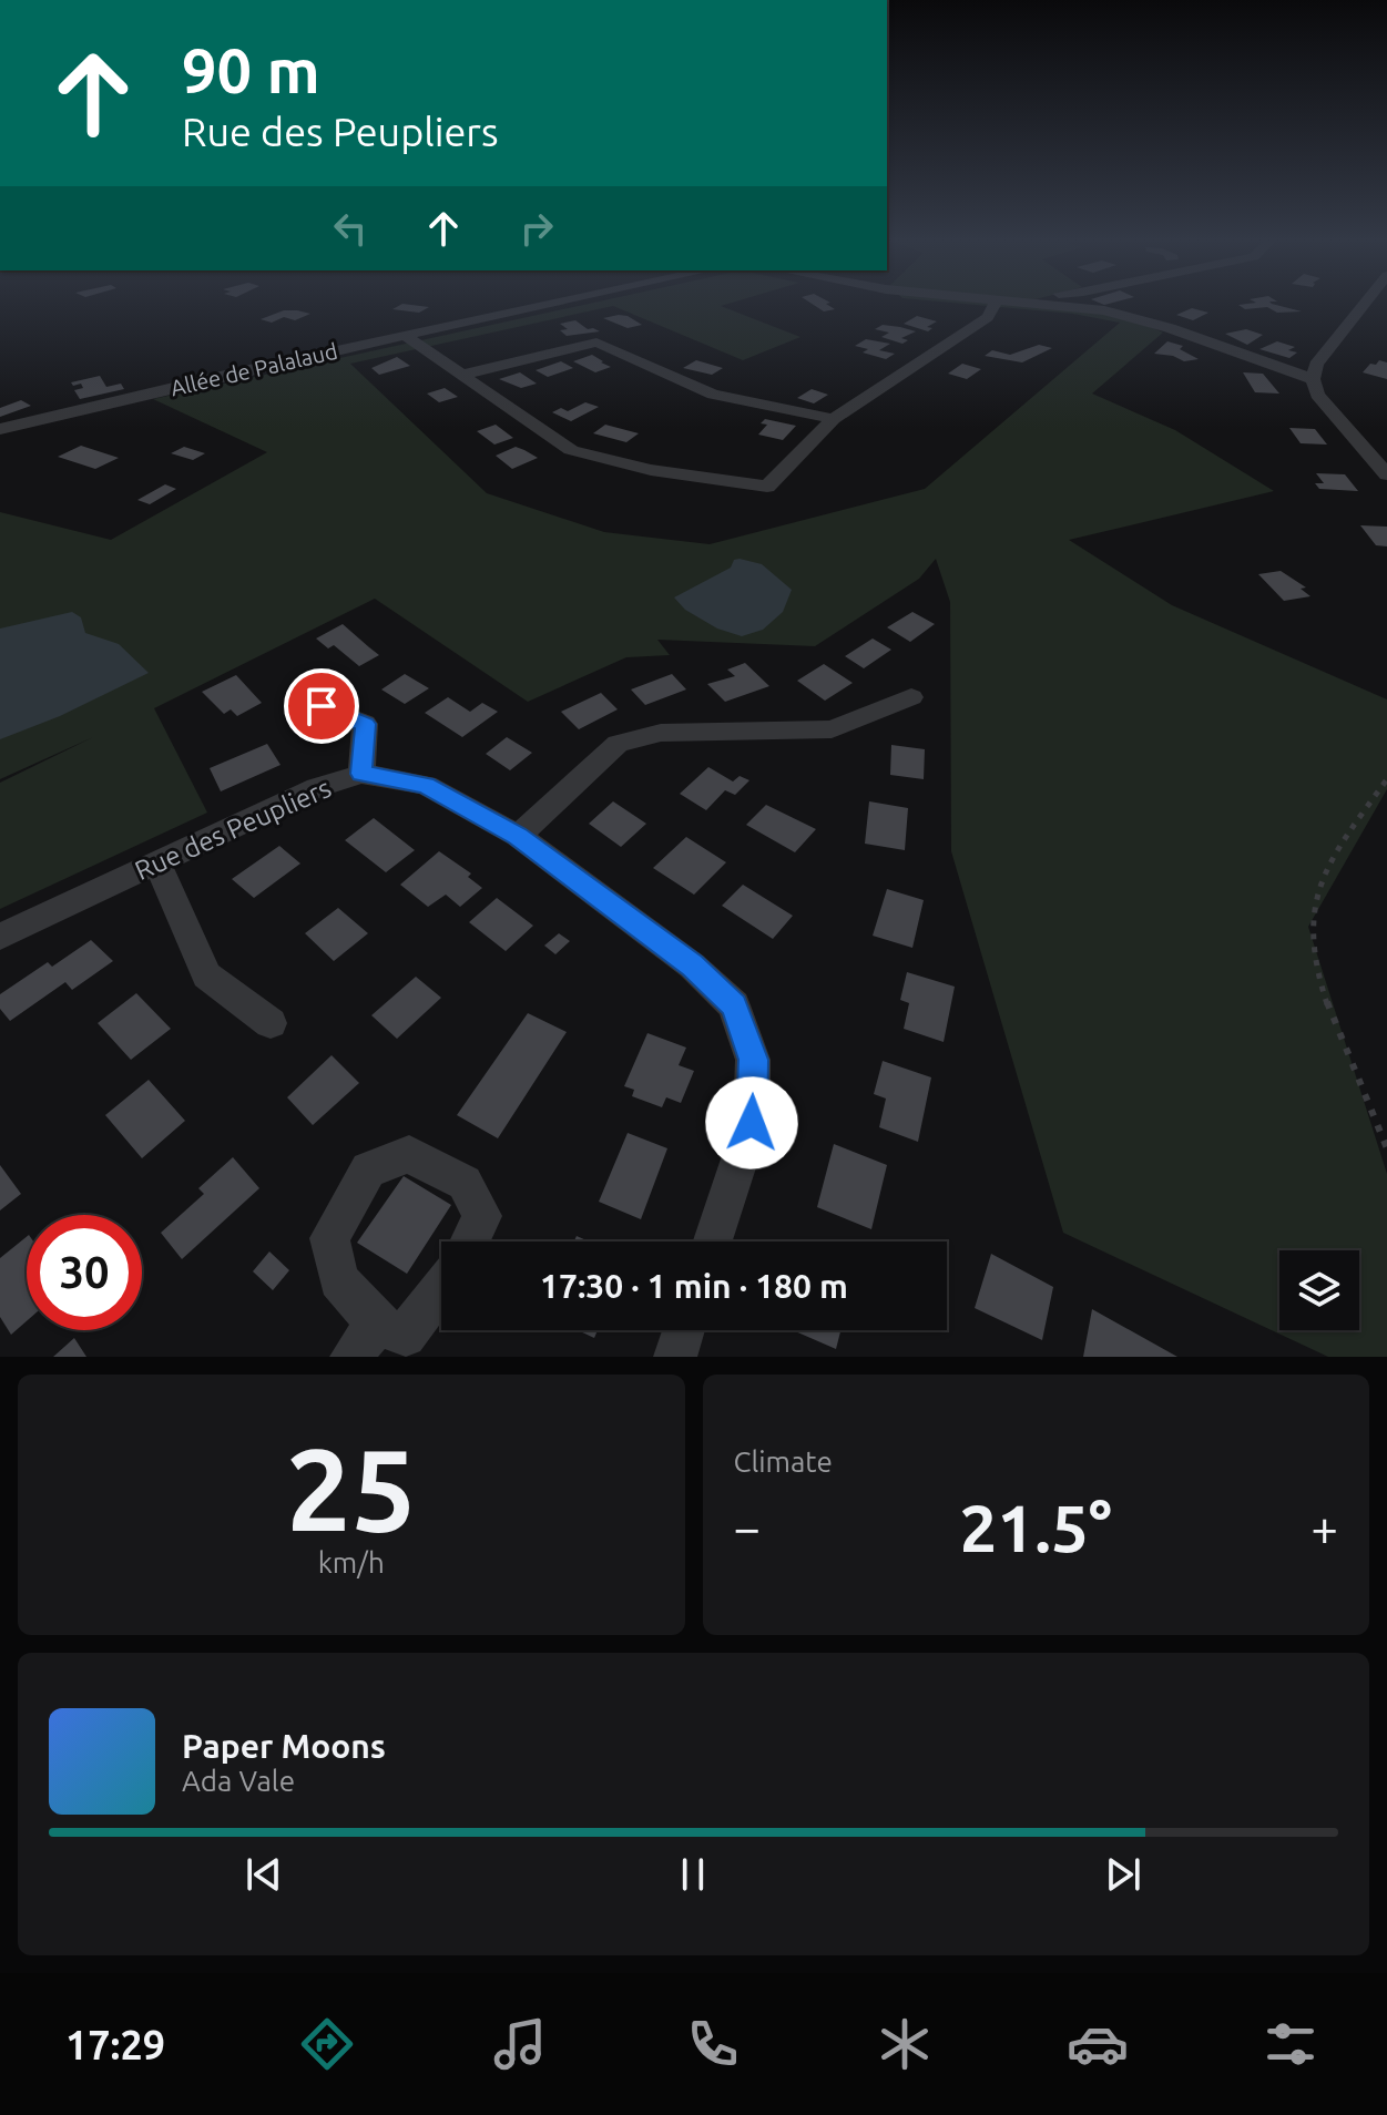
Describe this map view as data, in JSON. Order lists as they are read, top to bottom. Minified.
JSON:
{"streets":{"street":["Allée de Palalaud","Rue des Peupliers"]},"page":{"turn":["90 m","Rue des Peupliers"],"limit":"30","trip":"17:30 · 1 min · 180 m","tile":[["25","km/h"],"Climate"],"heat":["−","21.5°","+"],"song":["Paper Moons","Ada Vale"],"tabs":"17:29"}}
